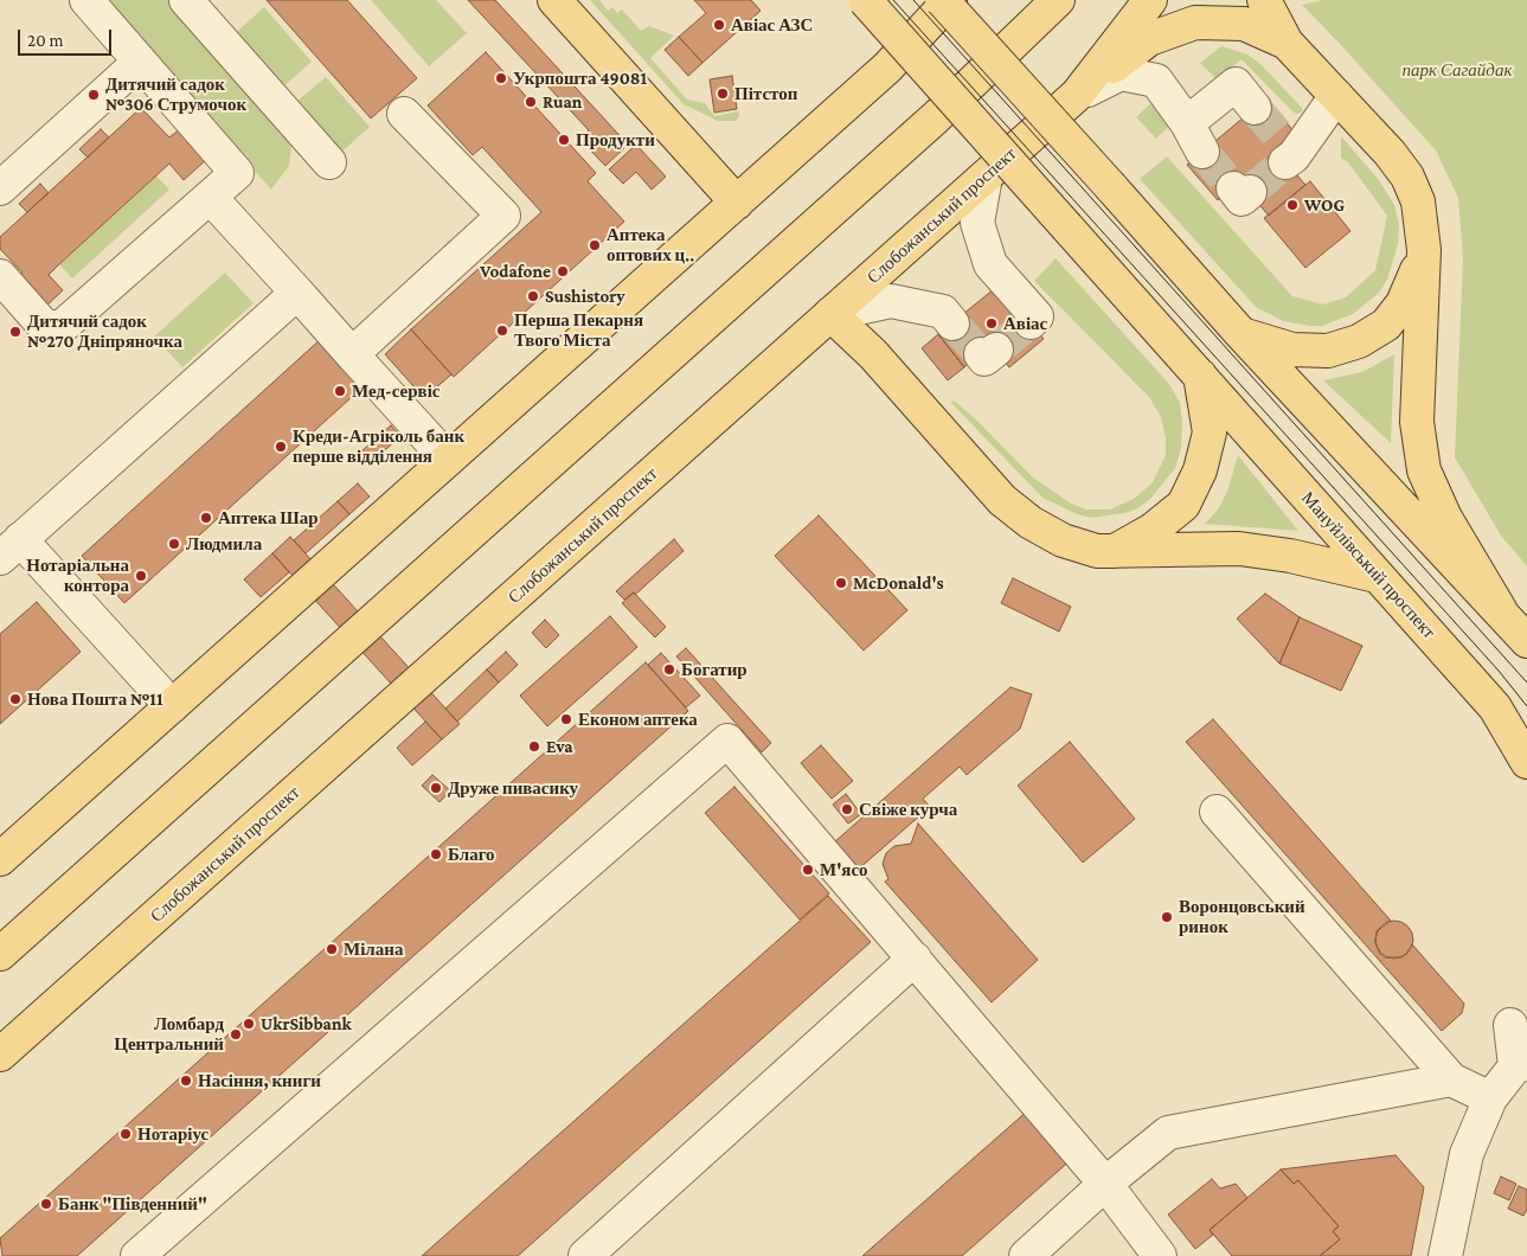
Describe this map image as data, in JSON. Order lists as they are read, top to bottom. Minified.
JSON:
{"streets":{"main road":["Слобожанський проспект","Мануйлівський проспект"]},"parks":["парк Сагайдак"],"places":["Авіас АЗС","Укрпошта 49081","Пітстоп","Дитячий садок №306 Струмочок","Ruan","Продукти","WOG","Аптека оптових ц‥","Vodafone","Sushistory","Авіас","Перша Пекарня Твого Міста","Дитячий садок №270 Дніпряночка","Мед-сервіс","Креди-Агріколь банк перше відділення","Аптека Шар","Людмила","Нотаріальна контора","McDonald's","Богатир","Нова Пошта №11","Економ аптека","Eva","Друже пивасику","Свіже курча","Благо","М'ясо","Воронцовський ринок","Мілана","UkrSibbank","Ломбард Центральний","Насіння, книги","Нотаріус","Банк \"Пiвденний\""],"scale_bar":"20 m"}
